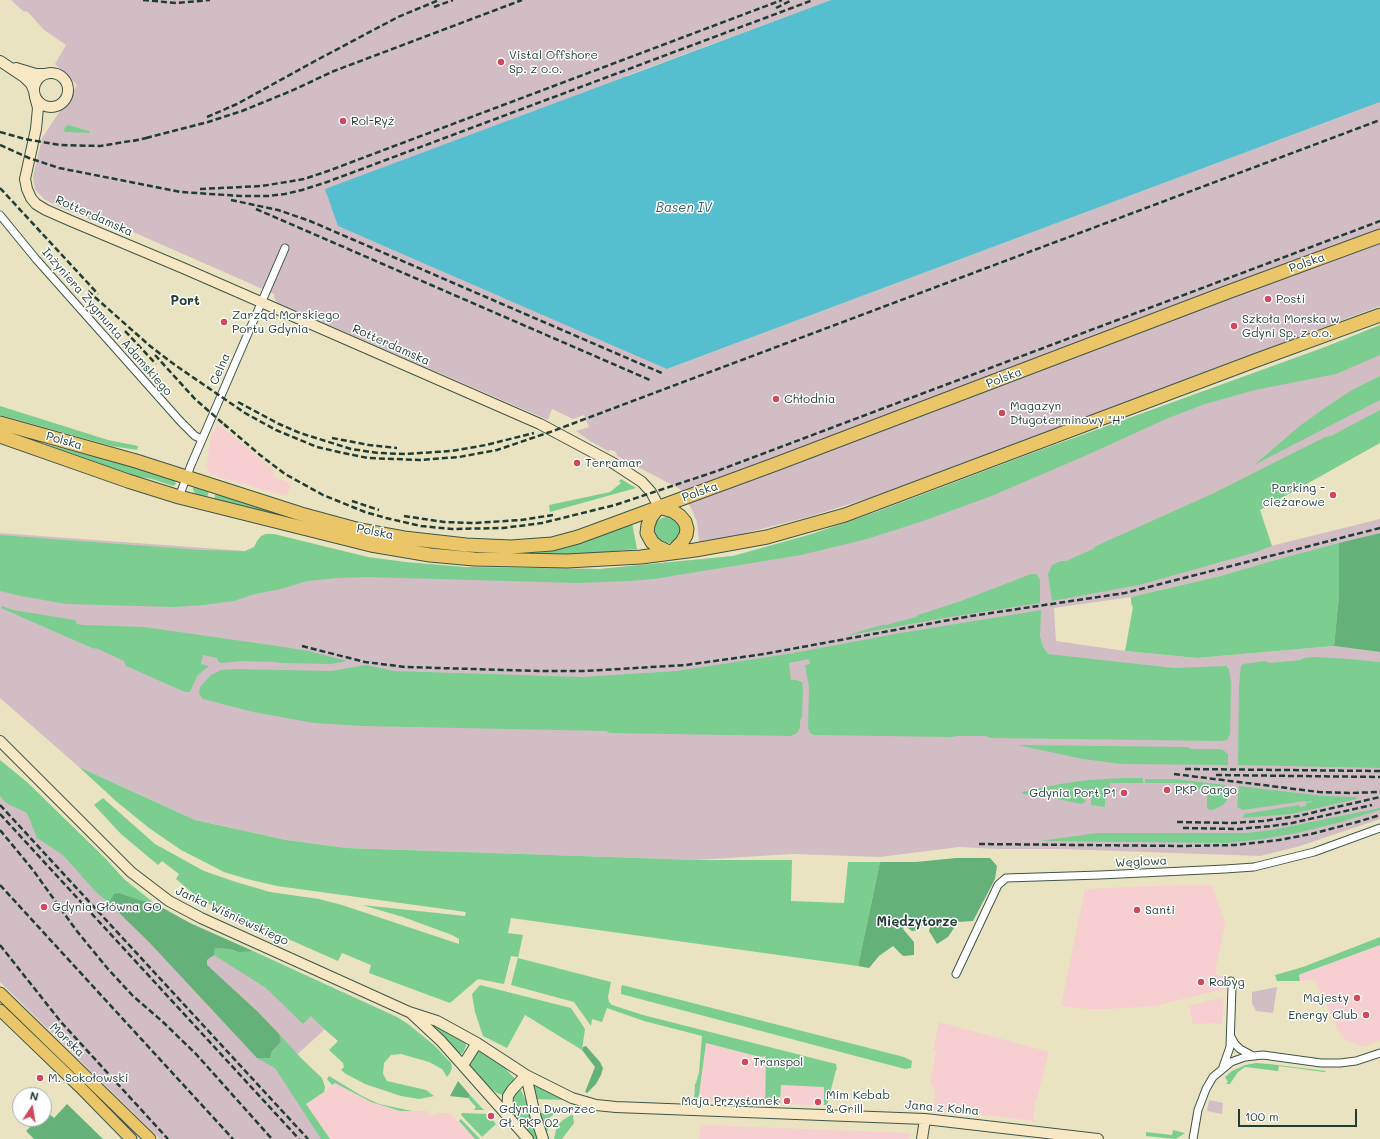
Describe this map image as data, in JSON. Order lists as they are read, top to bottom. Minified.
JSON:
{"streets":{"highway":["Polska"],"main road":["Morska"],"street":["Rotterdamska","Inżyniera Zygmunta Adamskiego","Celna","Węglowa","Janka Wiśniewskiego","Jana z Kolna"]},"crossings":[["Rotterdamska","Polska"],["Rotterdamska","Celna"],["Polska","Celna"],["Inżyniera Zygmunta Adamskiego","Celna"],["Janka Wiśniewskiego","Jana z Kolna"]],"districts":["Port","Międzytorze"],"water":["Basen IV"],"places":["Vistal Offshore Sp. z o.o.","Rol-Ryż","Posti","Zarząd Morskiego Portu Gdynia","Szkoła Morska w Gdyni Sp. z o.o.","Chłodnia","Magazyn Długoterminowy \"H\"","Terramar","Parking - ciężarowe","PKP Cargo","Gdynia Port P1","Gdynia Główna GO","Santi","Robyg","Majesty","Energy Club","Transpol","M. Sokołowski","Maja Przystanek","Mim Kebab & Grill","Gdynia Dworzec Gł. PKP 02"],"scale_bar":"100 m","north":"top"}
